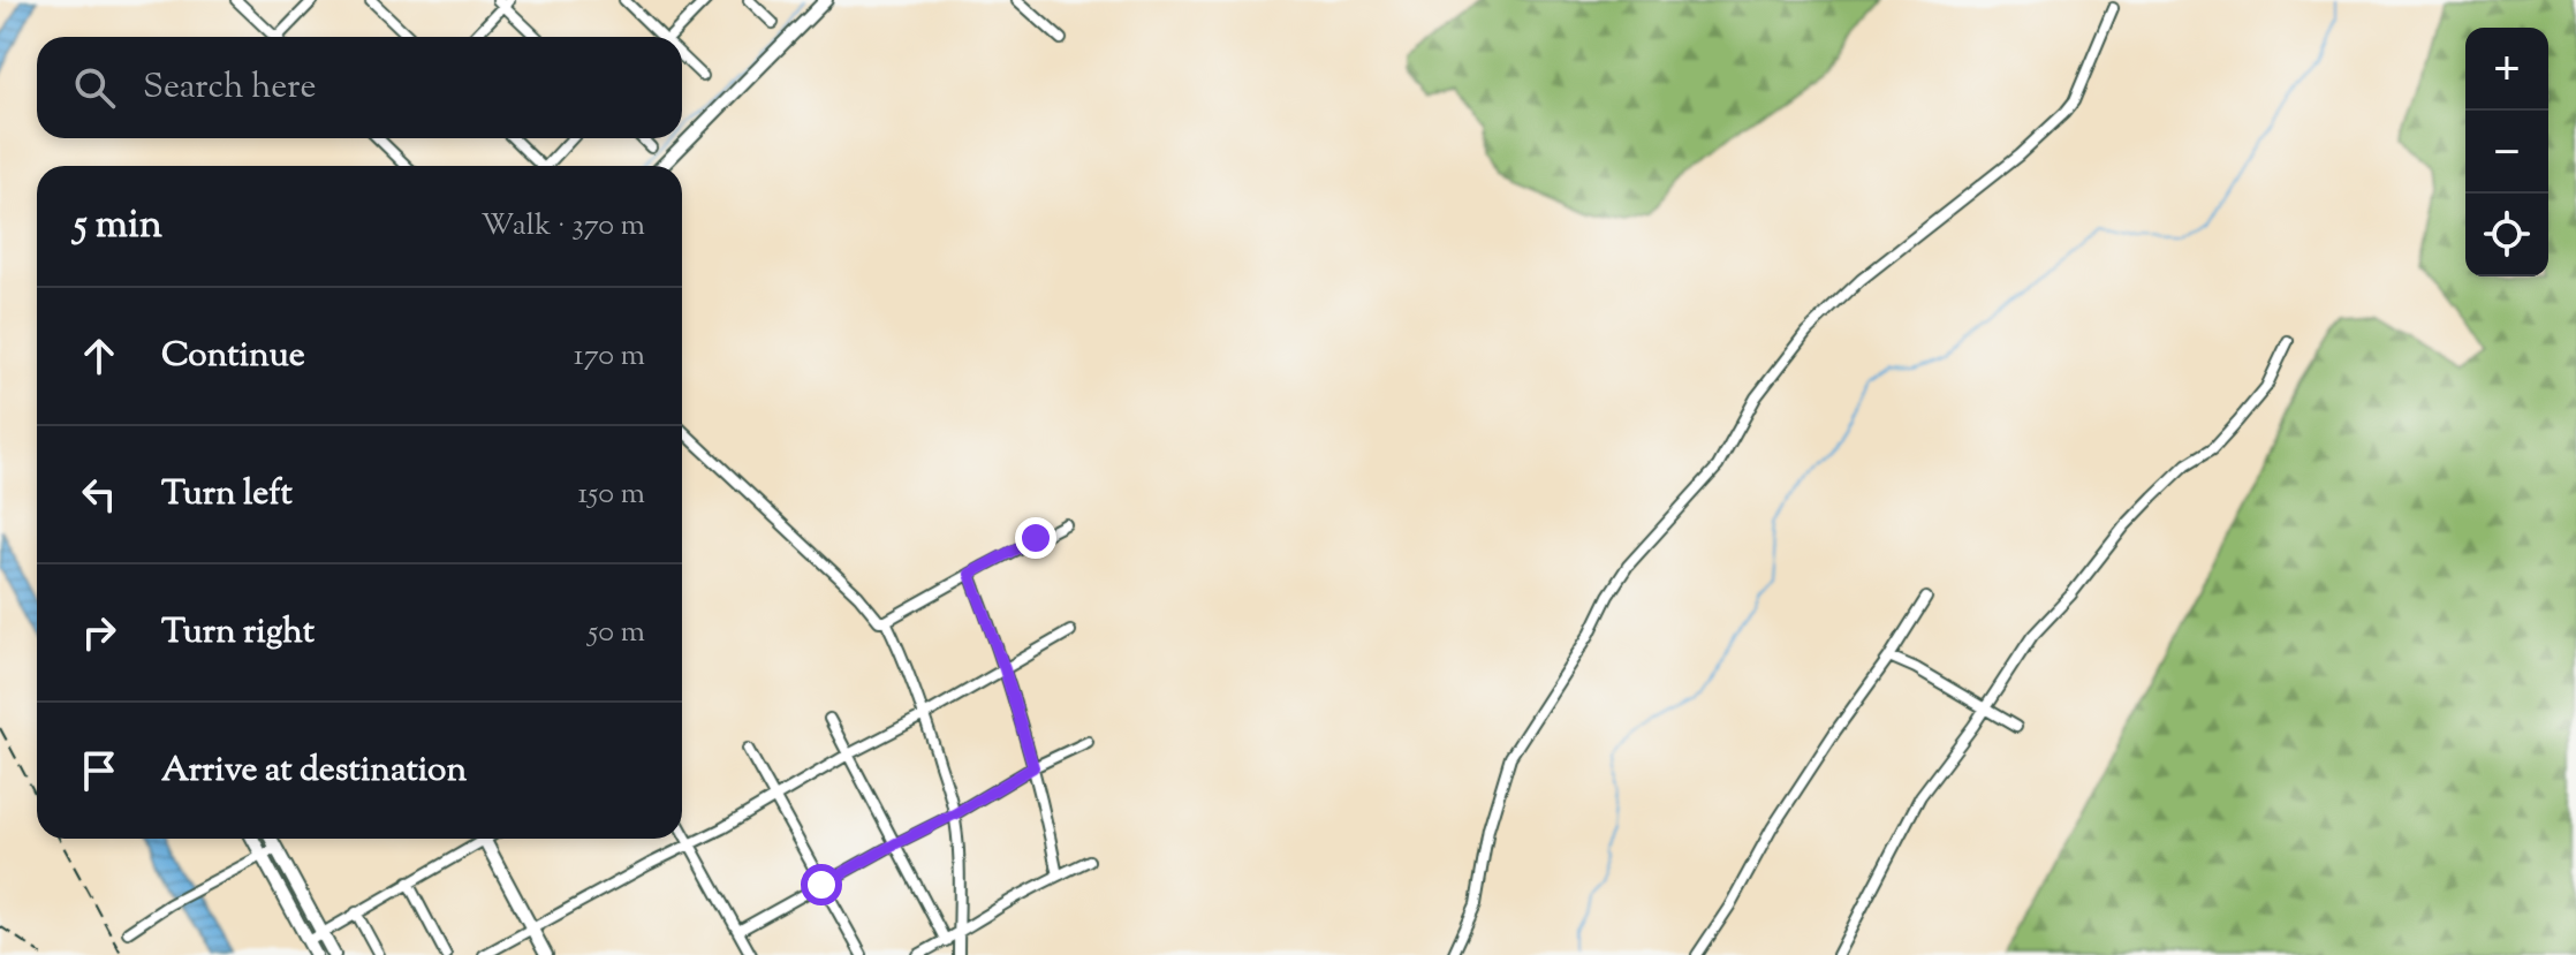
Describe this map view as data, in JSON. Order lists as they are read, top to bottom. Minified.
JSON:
{"page":{"map_buttons":["+","−"],"search":"Search here","heading":["5 min","Walk · 370 m"],"list":[["Continue","170 m"],["Turn left","150 m"],["Turn right","50 m"],"Arrive at destination"]}}
